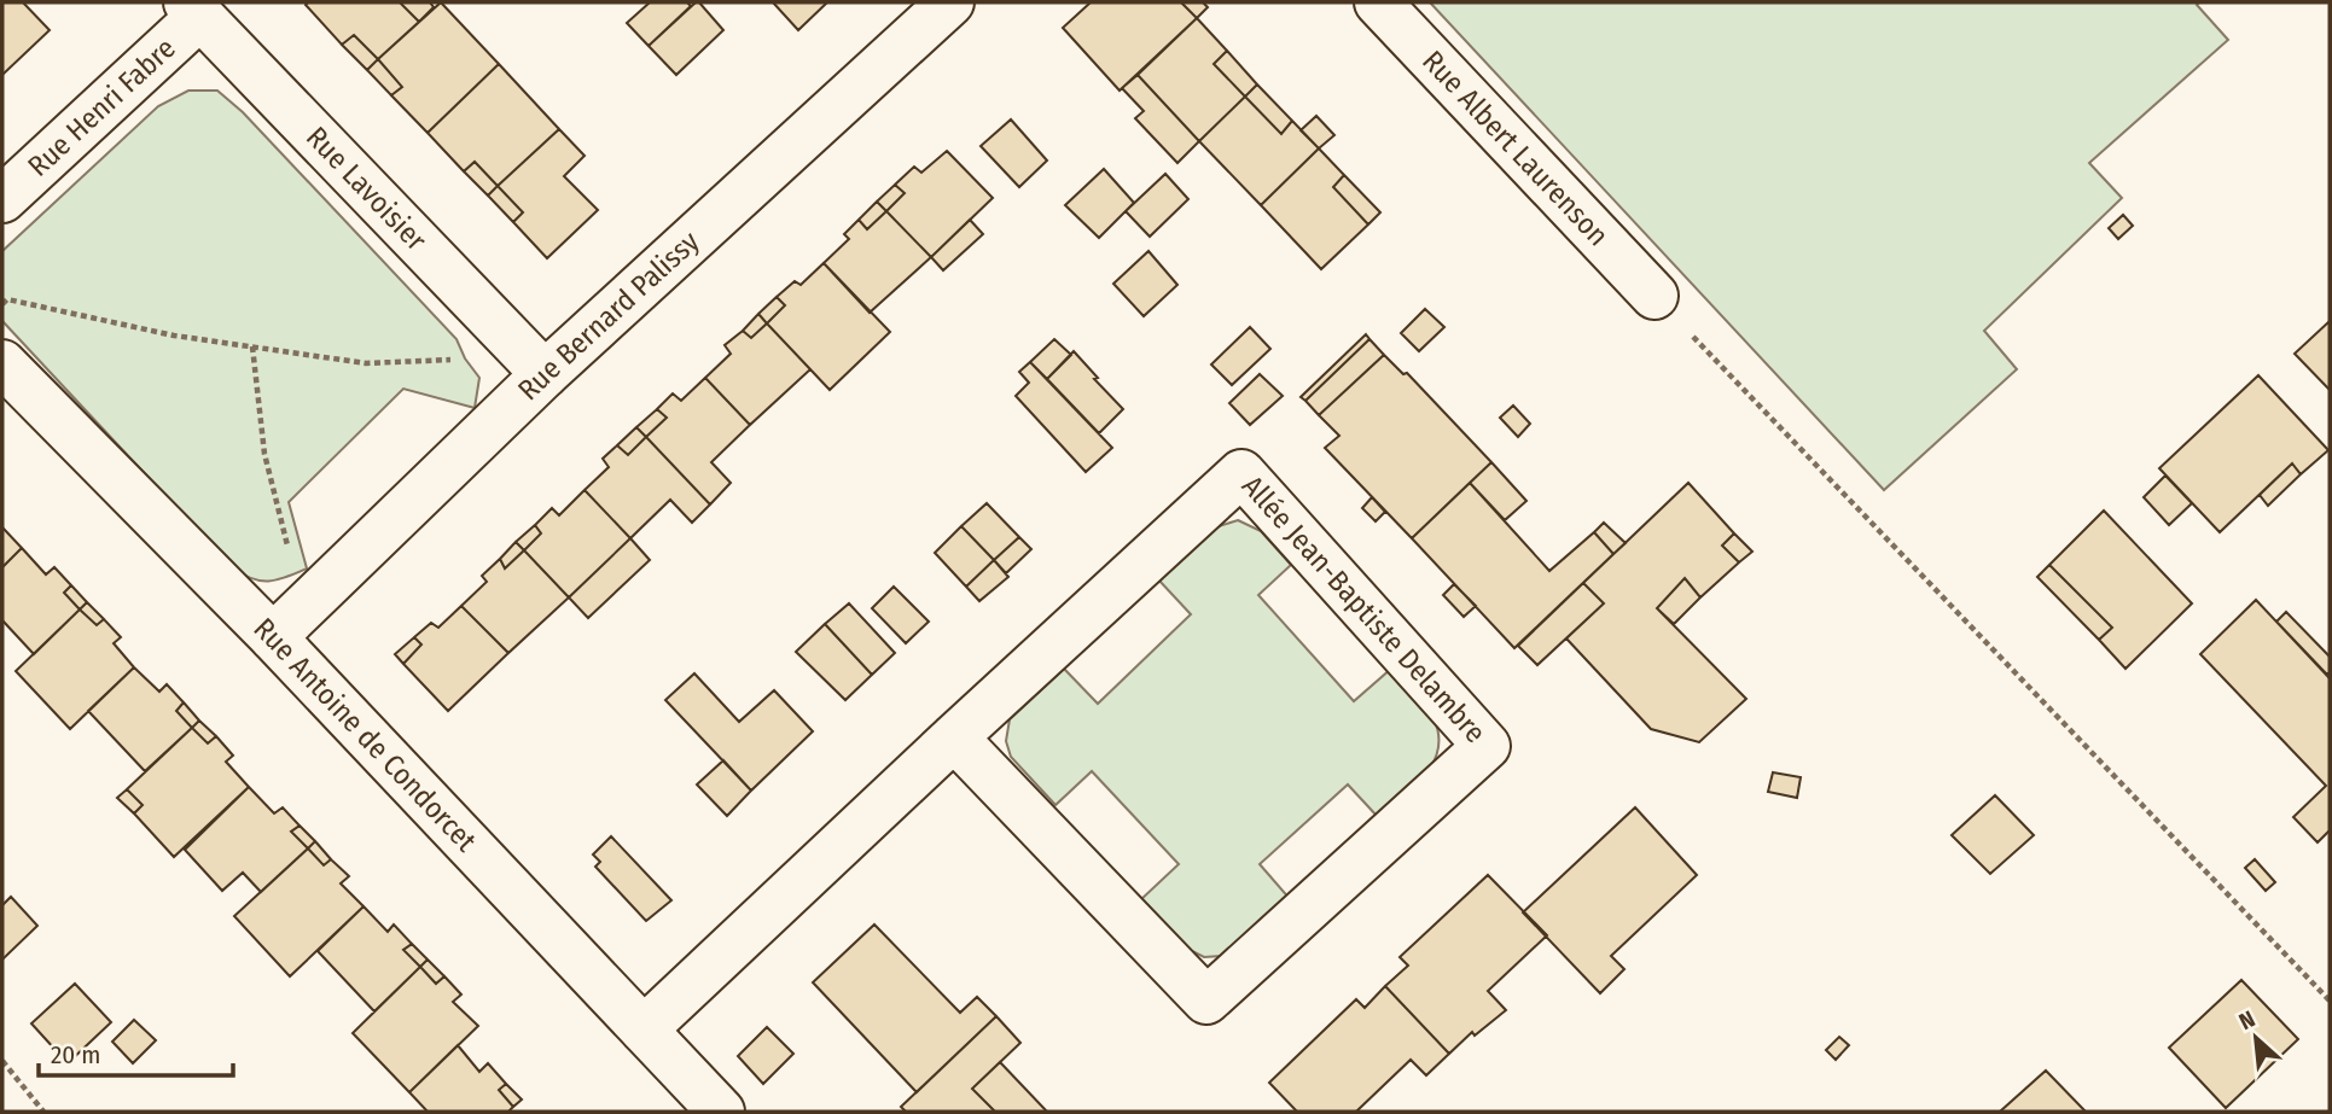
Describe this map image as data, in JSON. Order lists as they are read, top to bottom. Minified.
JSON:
{"streets":{"street":["Rue Henri Fabre","Rue Albert Laurenson","Rue Lavoisier","Rue Bernard Palissy","Allée Jean-Baptiste Delambre","Rue Antoine de Condorcet"]},"crossings":[["Rue Henri Fabre","Rue Lavoisier"],["Rue Lavoisier","Rue Bernard Palissy"],["Rue Bernard Palissy","Rue Antoine de Condorcet"],["Allée Jean-Baptiste Delambre","Rue Antoine de Condorcet"]],"scale_bar":"20 m","north":"top left"}
